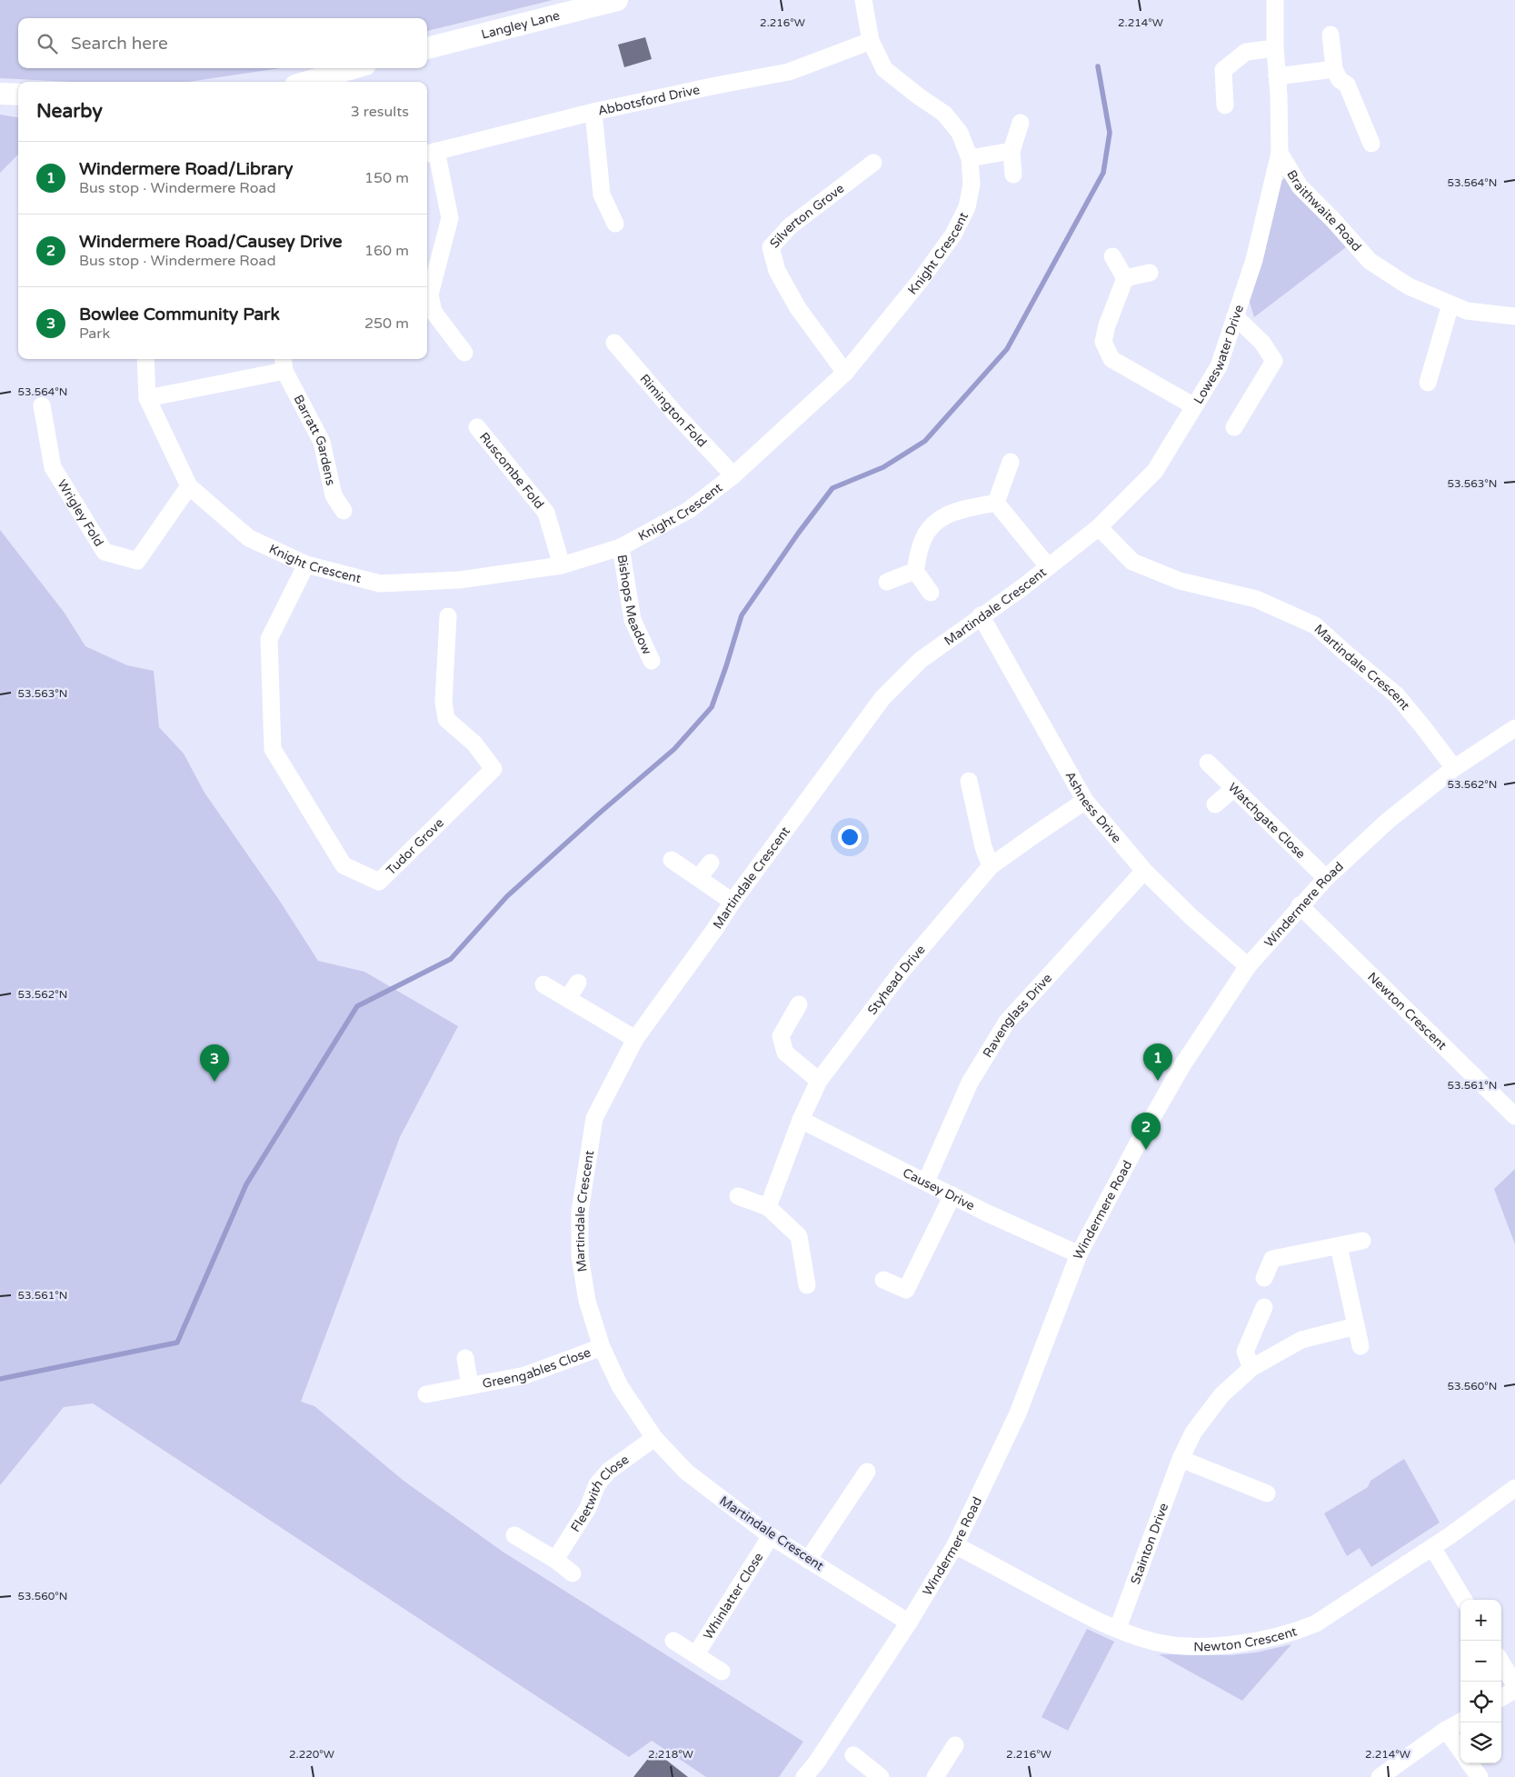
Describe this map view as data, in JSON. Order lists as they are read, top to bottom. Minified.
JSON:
{"streets":{"street":["Langley Lane","Abbotsford Drive","Braithwaite Road","Silverton Grove","Knight Crescent","Loweswater Drive","Rimington Fold","Barratt Gardens","Ruscombe Fold","Wrigley Fold","Bishops Meadow","Martindale Crescent","Ashness Drive","Watchgate Close","Tudor Grove","Windermere Road","Styhead Drive","Newton Crescent","Ravenglass Drive","Causey Drive","Greengables Close","Fleetwith Close","Stainton Drive","Whinlatter Close"]},"crossings":[["Abbotsford Drive","Knight Crescent"],["Braithwaite Road","Loweswater Drive"],["Silverton Grove","Knight Crescent"],["Knight Crescent","Rimington Fold"],["Knight Crescent","Barratt Gardens"],["Knight Crescent","Ruscombe Fold"],["Knight Crescent","Wrigley Fold"],["Knight Crescent","Bishops Meadow"],["Knight Crescent","Tudor Grove"],["Loweswater Drive","Martindale Crescent"],["Martindale Crescent","Ashness Drive"],["Martindale Crescent","Windermere Road"],["Martindale Crescent","Greengables Close"],["Martindale Crescent","Fleetwith Close"],["Martindale Crescent","Whinlatter Close"],["Ashness Drive","Windermere Road"],["Ashness Drive","Styhead Drive"],["Ashness Drive","Ravenglass Drive"],["Watchgate Close","Windermere Road"],["Windermere Road","Newton Crescent"],["Windermere Road","Causey Drive"],["Styhead Drive","Causey Drive"],["Newton Crescent","Stainton Drive"],["Ravenglass Drive","Causey Drive"]],"page":{"search":"Search here","heading":["Nearby","3 results"],"list":[{"mark":"1","name":"Windermere Road/Library","note":"Bus stop · Windermere Road","value":"150 m"},{"mark":"2","name":"Windermere Road/Causey Drive","note":"Bus stop · Windermere Road","value":"160 m"},{"mark":"3","name":"Bowlee Community Park","note":"Park","value":"250 m"}],"pins":["1","3","2"],"map_buttons":["+","−"]},"coordinates":["2.216°W","2.214°W","53.564°N","53.563°N","53.562°N","53.561°N","53.560°N","2.220°W","2.218°W"]}
